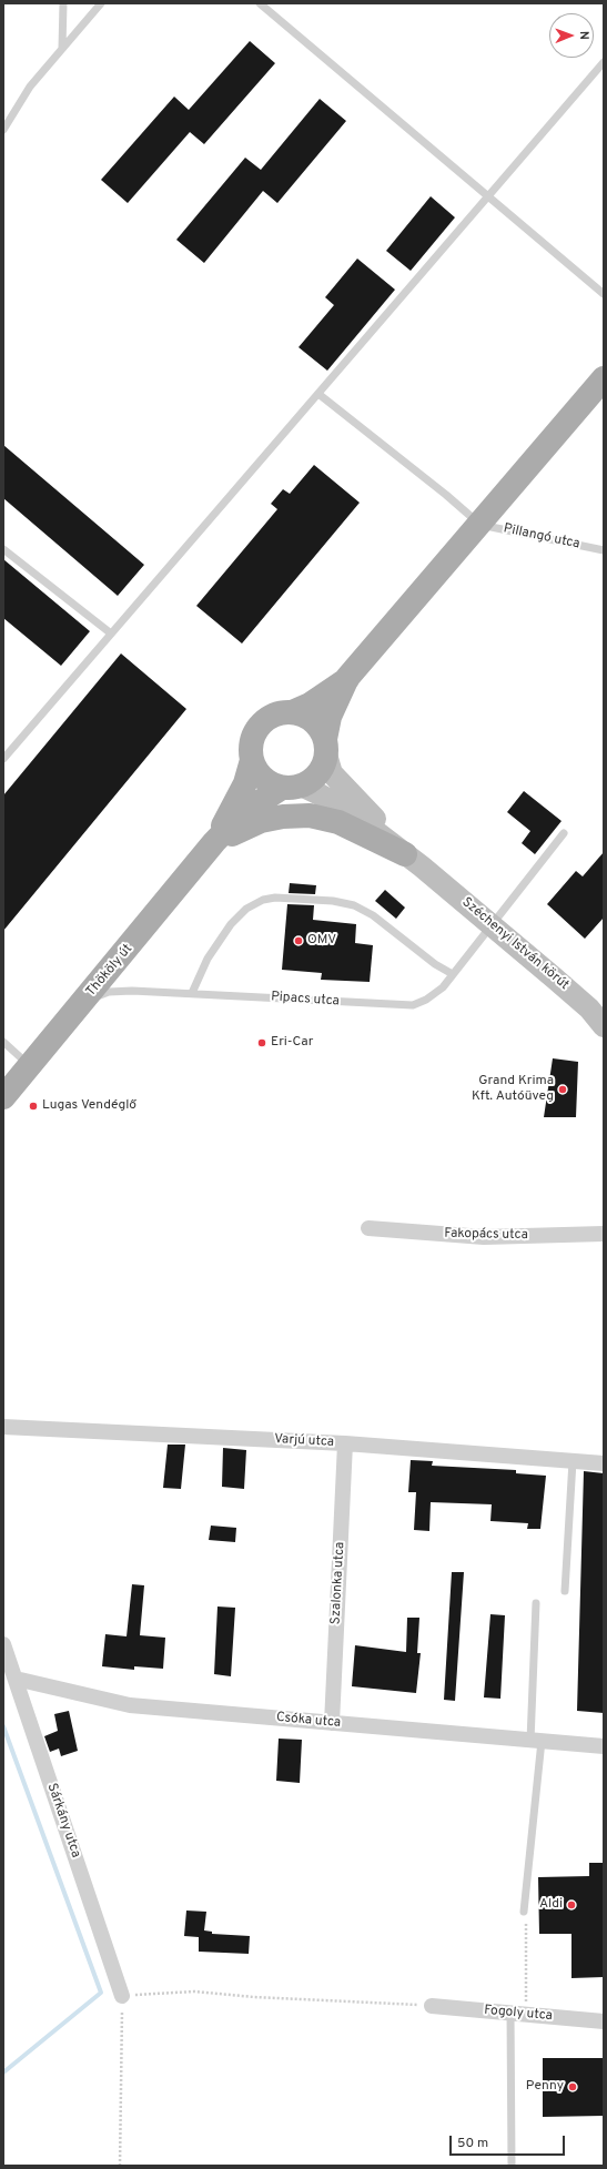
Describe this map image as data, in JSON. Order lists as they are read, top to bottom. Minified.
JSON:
{"streets":{"main road":["Thököly út"],"street":["Széchenyi István körút","Fakopács utca","Varjú utca","Szalonka utca","Csóka utca","Sárkány utca","Fogoly utca"],"lane":["Pillangó utca","Pipacs utca"]},"crossings":[["Széchenyi István körút","Thököly út"],["Széchenyi István körút","Pipacs utca"],["Thököly út","Pipacs utca"],["Varjú utca","Szalonka utca"],["Szalonka utca","Csóka utca"],["Csóka utca","Sárkány utca"]],"places":["OMV","Eri-Car","Grand Krima Kft. Autóüveg","Lugas Vendéglő","Aldi","Penny"],"scale_bar":"50 m","north":"right"}
